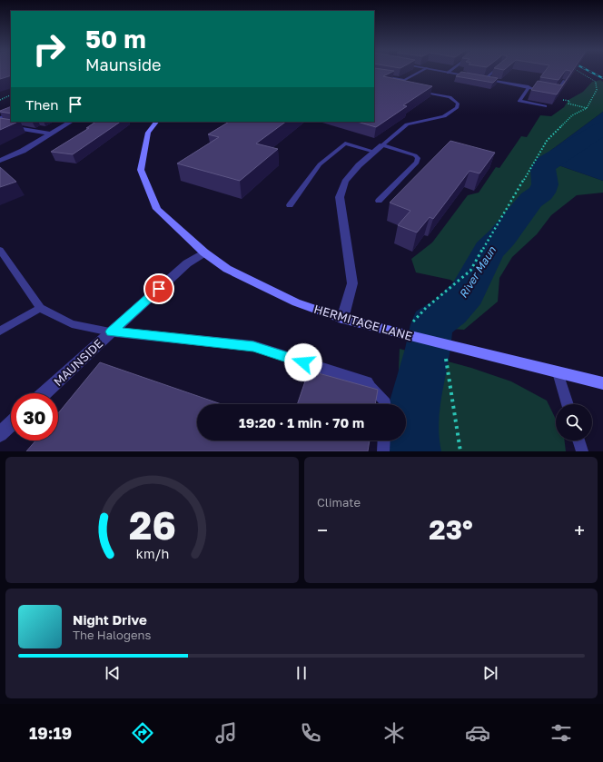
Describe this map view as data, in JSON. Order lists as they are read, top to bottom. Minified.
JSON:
{"streets":{"street":["HERMITAGE LANE","MAUNSIDE"]},"crossings":[["HERMITAGE LANE","MAUNSIDE"]],"water":["River Maun"],"page":{"turn":["50 m","Maunside"],"then":"Then","limit":"30","trip":"19:20 · 1 min · 70 m","tile":"Climate","heat":["−","23°","+"],"song":["Night Drive","The Halogens"],"tabs":"19:19","gauge":["26","km/h"]}}
